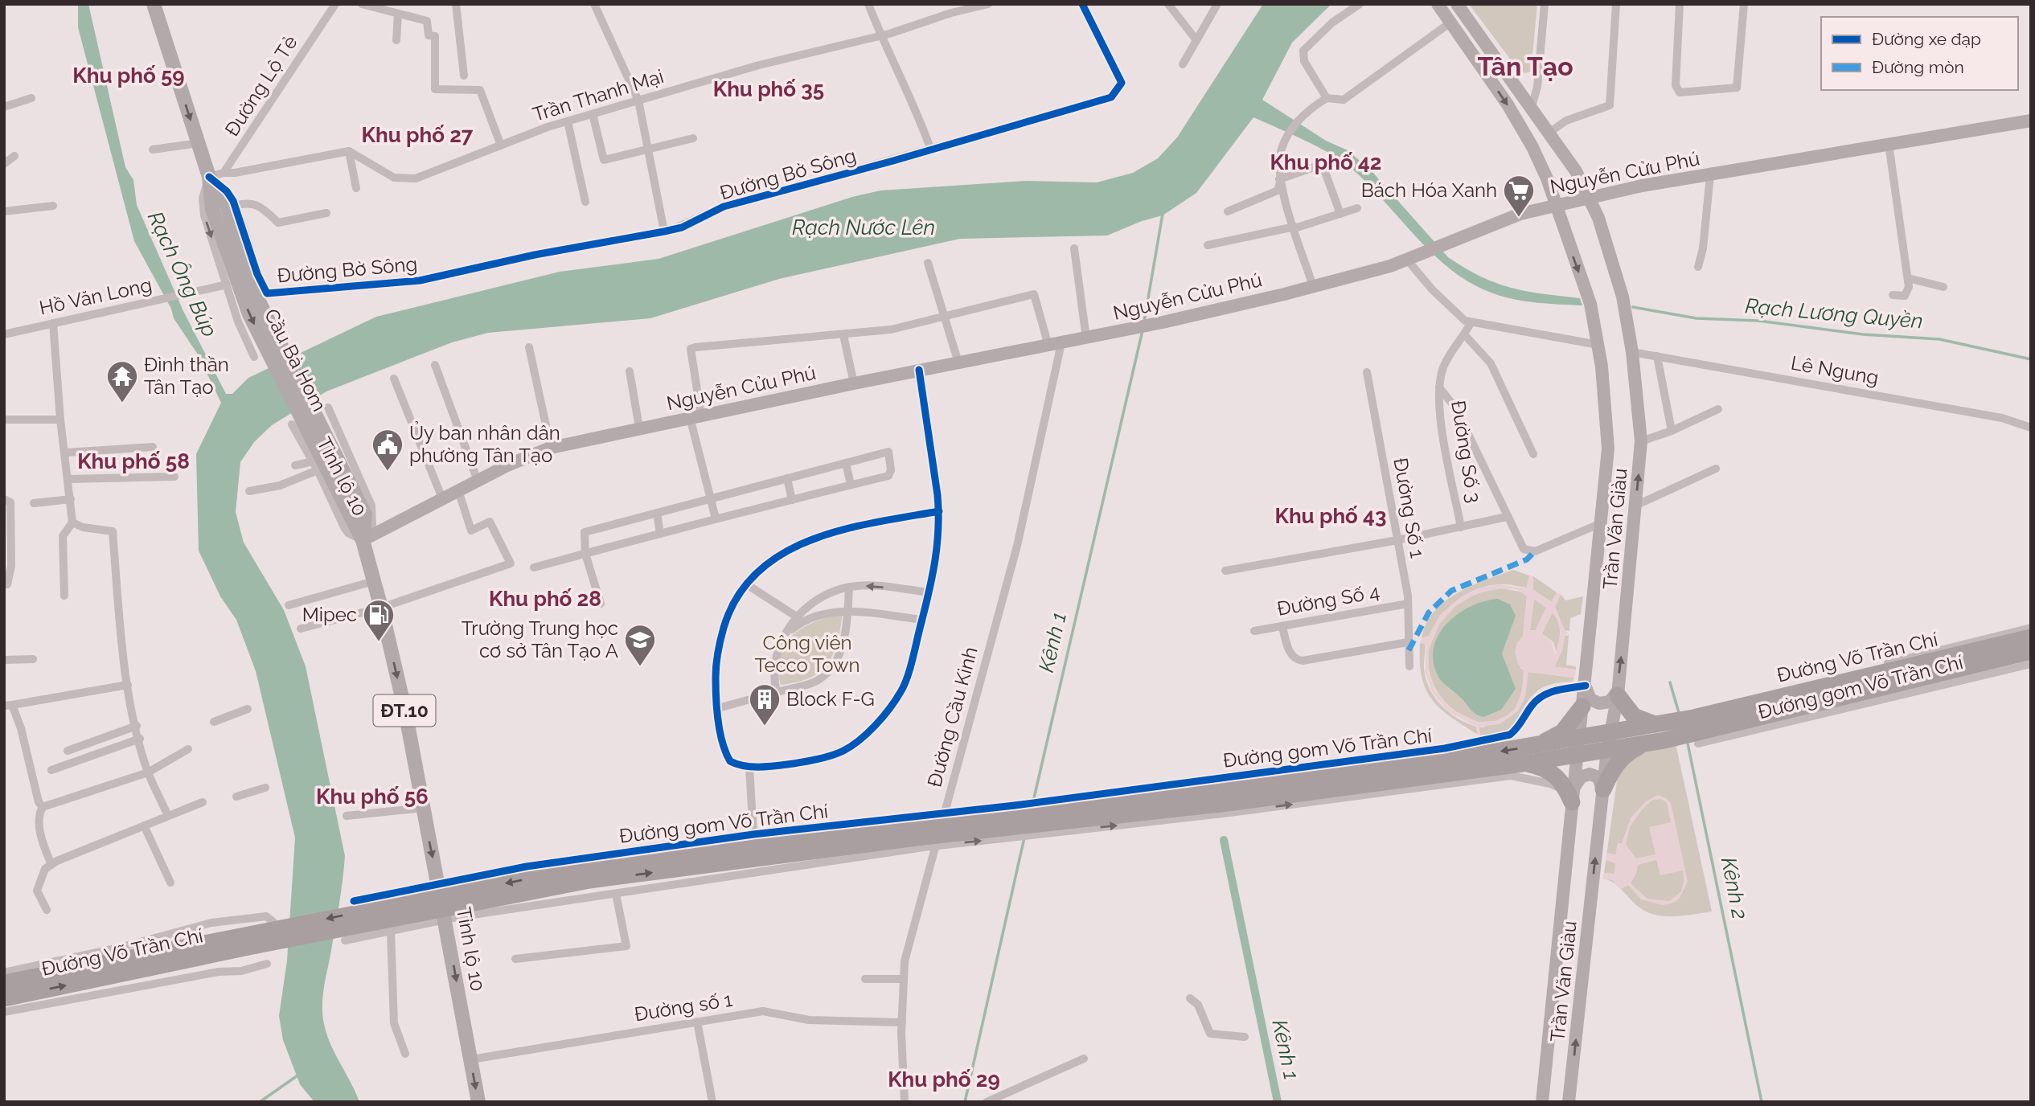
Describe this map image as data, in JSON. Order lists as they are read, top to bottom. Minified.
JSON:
{"streets":{"highway":["Đường Võ Trần Chí"],"main road":["Nguyễn Cửu Phú","Cầu Bà Hom","Tỉnh lộ 10","Trần Văn Giàu","ĐT.10"],"street":["Đường Lộ Tẻ","Trần Thanh Mại","Đường Bờ Sông","Hồ Văn Long","Lê Ngung","Đường Số 3","Đường Số 1","Đường Số 4","Đường gom Võ Trần Chí","Đường Cầu Kinh","Đường số 1"]},"crossings":[["Nguyễn Cửu Phú","Tỉnh lộ 10"],["Nguyễn Cửu Phú","Trần Văn Giàu"],["Nguyễn Cửu Phú","Đường Cầu Kinh"],["Đường Bờ Sông","Cầu Bà Hom"],["Đường Bờ Sông","ĐT.10"],["Cầu Bà Hom","Tỉnh lộ 10"],["Cầu Bà Hom","ĐT.10"],["Lê Ngung","Trần Văn Giàu"],["Tỉnh lộ 10","Đường gom Võ Trần Chí"],["Tỉnh lộ 10","Đường số 1"],["Đường Số 1","Đường Số 4"],["Trần Văn Giàu","Đường gom Võ Trần Chí"],["Đường Võ Trần Chí","Đường gom Võ Trần Chí"],["Đường gom Võ Trần Chí","Đường Cầu Kinh"],["Đường Cầu Kinh","Đường số 1"]],"one_way":["Tỉnh lộ 10"],"districts":["Tân Tạo","Khu phố 59","Khu phố 35","Khu phố 27","Khu phố 42","Khu phố 58","Khu phố 43","Khu phố 28","Khu phố 56","Khu phố 29"],"water":["Rạch Nước Lên","Rạch Ông Búp","Rạch Lương Quyền","Kênh 1","Kênh 2"],"parks":["Công viên Tecco Town"],"places":{"supermarket":["Bách Hóa Xanh"],"temple":["Đình thần Tân Tạo"],"public building":["Ủy ban nhân dân phường Tân Tạo"],"fuel station":["Mipec"],"school or university":["Trường Trung học cơ sở Tân Tạo A"],"building":["Block F-G"]},"legend":["Đường xe đạp","Đường mòn"]}
